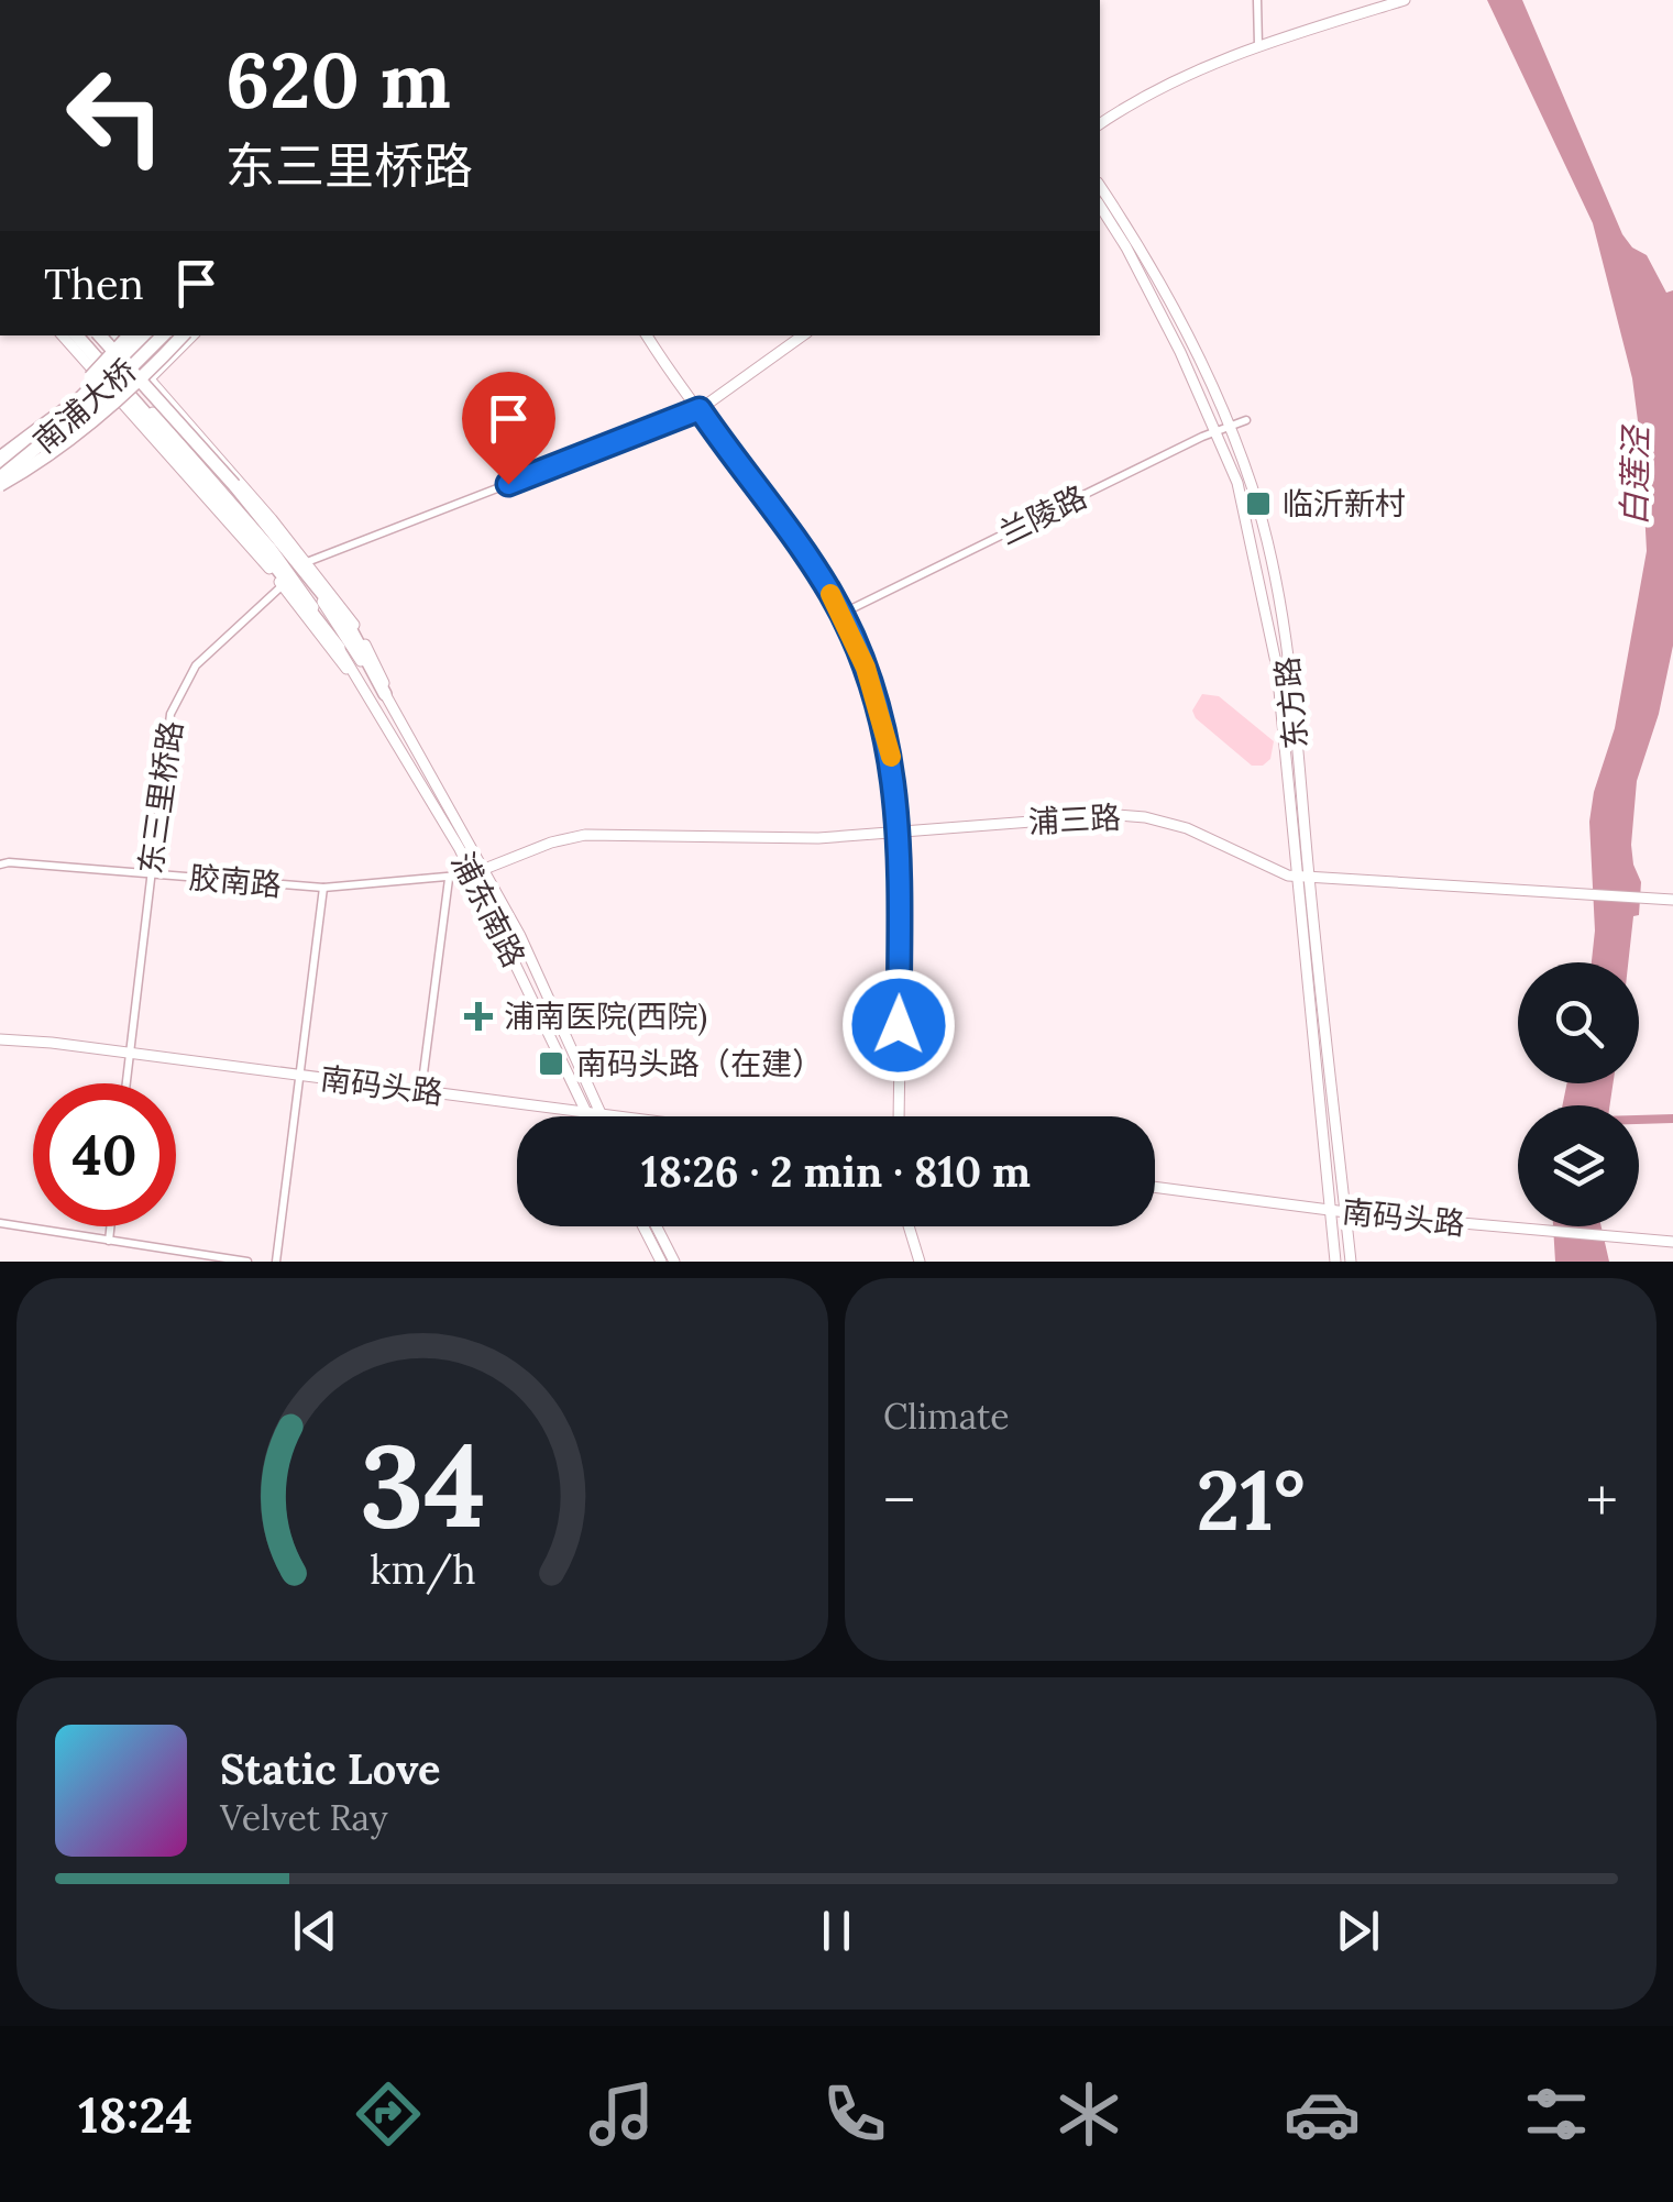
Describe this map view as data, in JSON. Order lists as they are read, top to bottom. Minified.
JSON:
{"streets":{"highway":["南浦大桥"],"main road":["东方路","浦三路","浦东南路","南码头路"],"street":["兰陵路","东三里桥路","胶南路"]},"crossings":[["兰陵路","东方路"],["东方路","浦三路"],["东方路","南码头路"],["东三里桥路","胶南路"],["东三里桥路","浦东南路"],["东三里桥路","南码头路"],["浦三路","胶南路"],["浦三路","浦东南路"],["胶南路","浦东南路"],["浦东南路","南码头路"]],"water":["白莲泾"],"places":{"transit":["临沂新村","南码头路（在建）"],"health":["浦南医院(西院)"]},"page":{"turn":["620 m","东三里桥路"],"then":"Then","limit":"40","trip":"18:26 · 2 min · 810 m","tile":"Climate","heat":["−","21°","+"],"song":["Static Love","Velvet Ray"],"tabs":"18:24","gauge":["34","km/h"]}}
